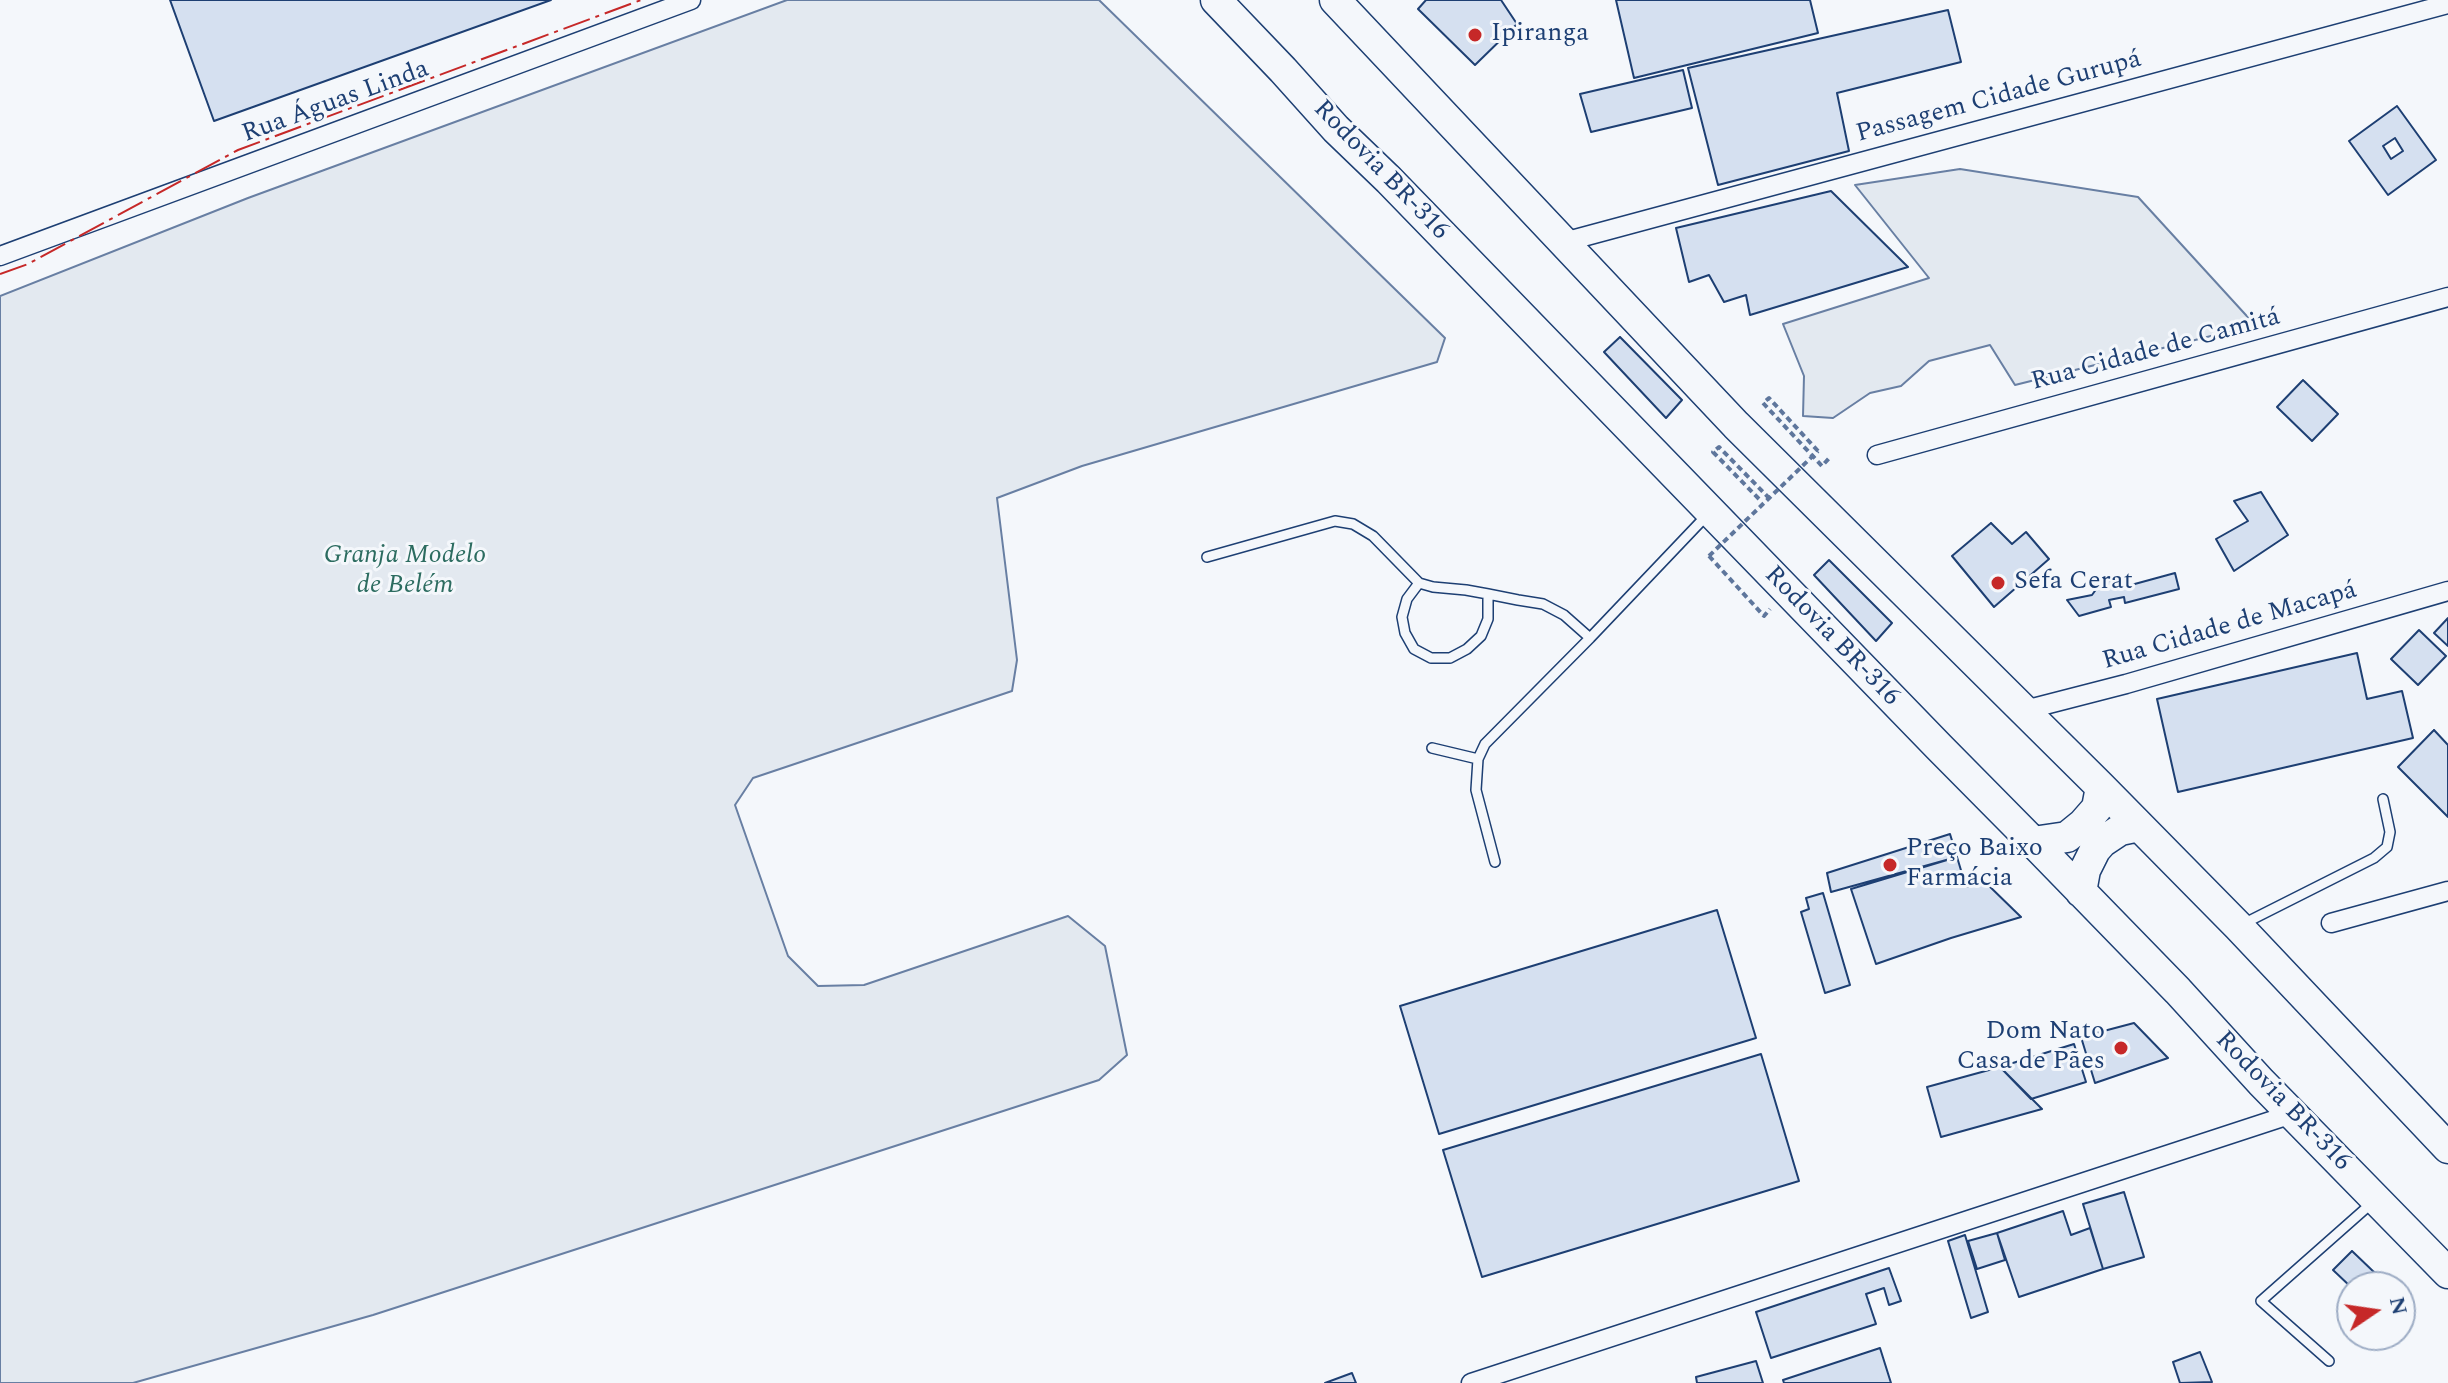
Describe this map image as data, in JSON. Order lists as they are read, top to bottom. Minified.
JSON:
{"streets":{"highway":["Rodovia BR-316"],"street":["Passagem Cidade Gurupá","Rua Águas Linda","Rua Cidade de Camitá","Rua Cidade de Macapá"]},"parks":["Granja Modelo de Belém"],"places":["Ipiranga","Sefa Cerat","Preço Baixo Farmácia","Dom Nato Casa de Pães"],"north":"right"}
